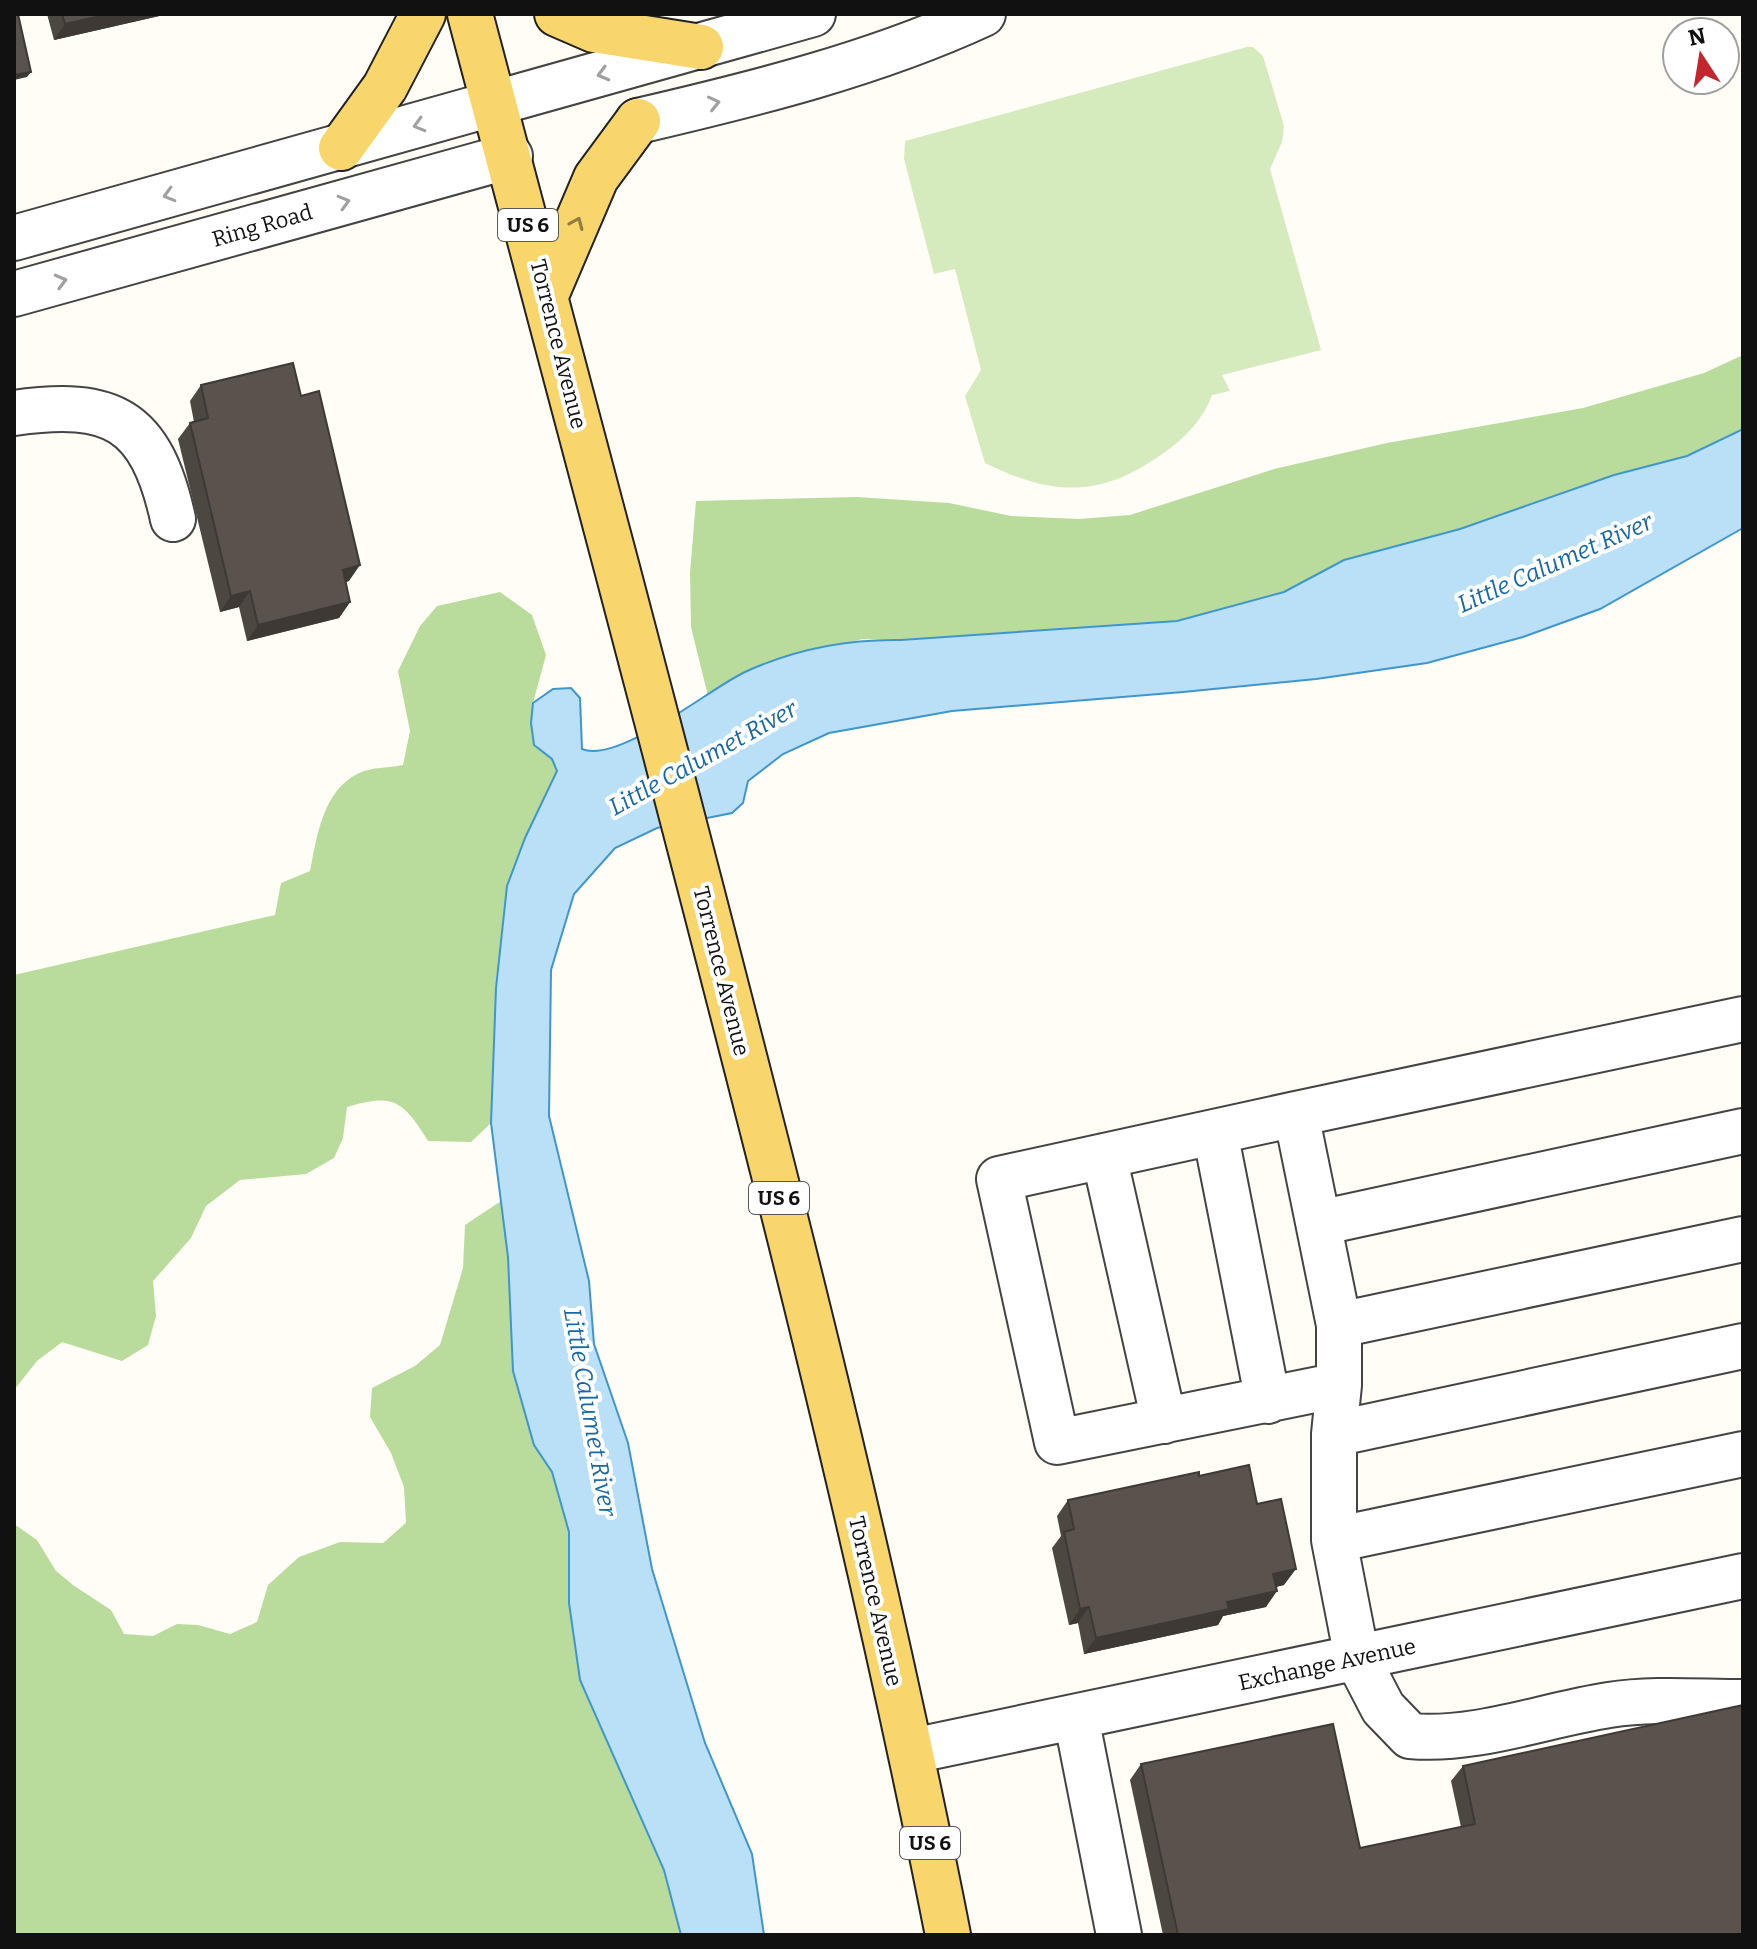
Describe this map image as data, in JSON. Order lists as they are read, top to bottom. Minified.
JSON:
{"streets":{"main road":["US 6","Torrence Avenue"],"street":["Ring Road","Exchange Avenue"]},"crossings":[["Ring Road","Torrence Avenue"],["Torrence Avenue","Exchange Avenue"]],"water":["Little Calumet River"],"north":"top"}
